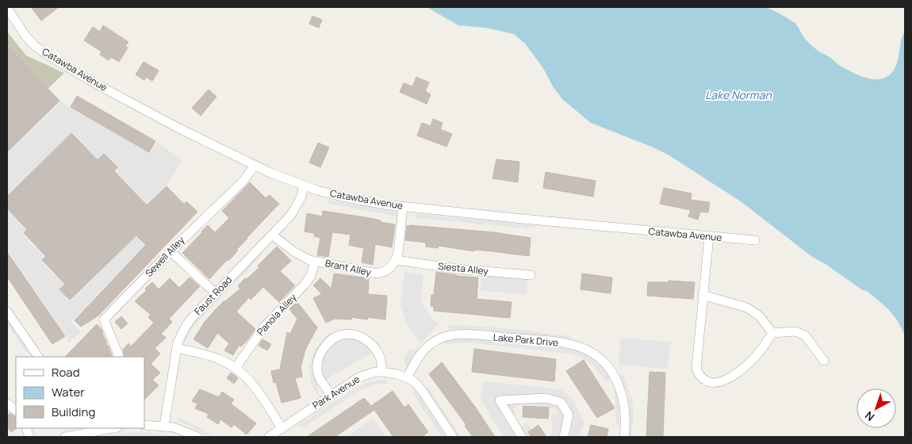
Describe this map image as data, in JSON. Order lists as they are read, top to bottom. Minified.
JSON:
{"streets":{"street":["Catawba Avenue","Sewell Alley","Brant Alley","Siesta Alley","Faust Road","Panola Alley","Lake Park Drive","Park Avenue"]},"crossings":[["Catawba Avenue","Sewell Alley"],["Catawba Avenue","Faust Road"],["Brant Alley","Siesta Alley"],["Brant Alley","Faust Road"],["Brant Alley","Panola Alley"]],"water":["Lake Norman"],"legend":["Road","Water","Building"],"north":"bottom left"}
